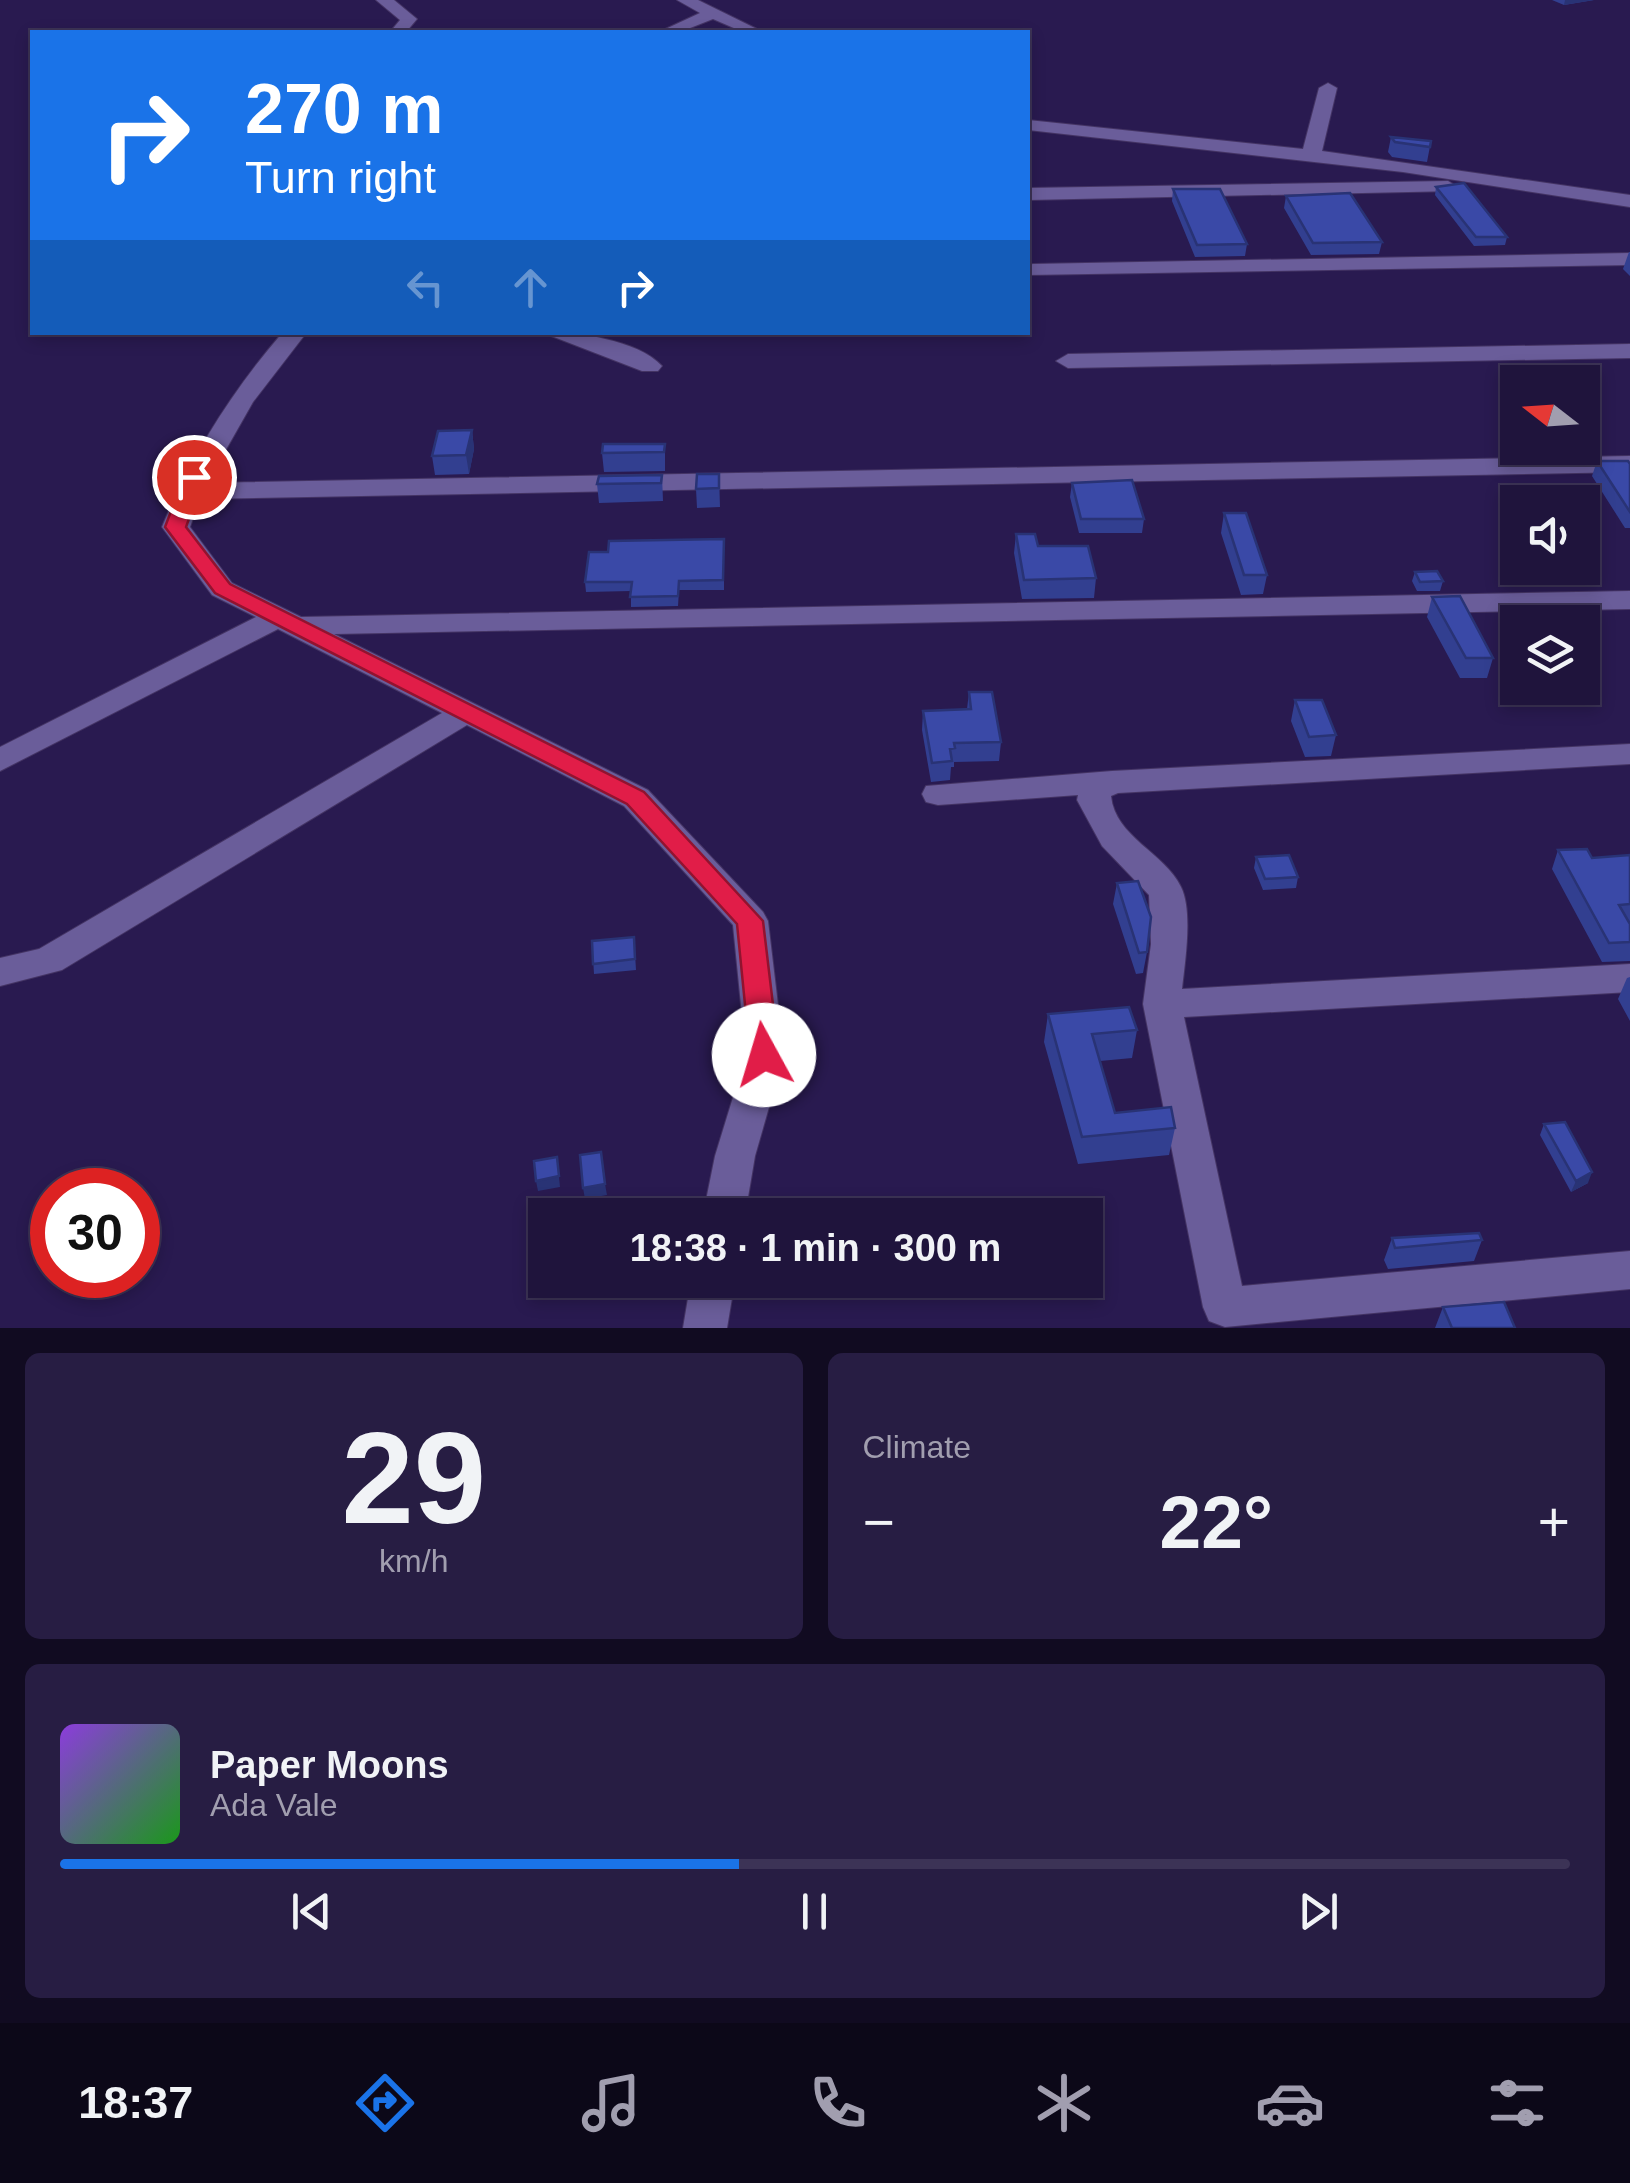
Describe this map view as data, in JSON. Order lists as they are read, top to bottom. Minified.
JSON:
{"north":"left","page":{"turn":["270 m","Turn right"],"limit":"30","trip":"18:38 · 1 min · 300 m","tile":[["29","km/h"],"Climate"],"heat":["−","22°","+"],"song":["Paper Moons","Ada Vale"],"tabs":"18:37"}}
